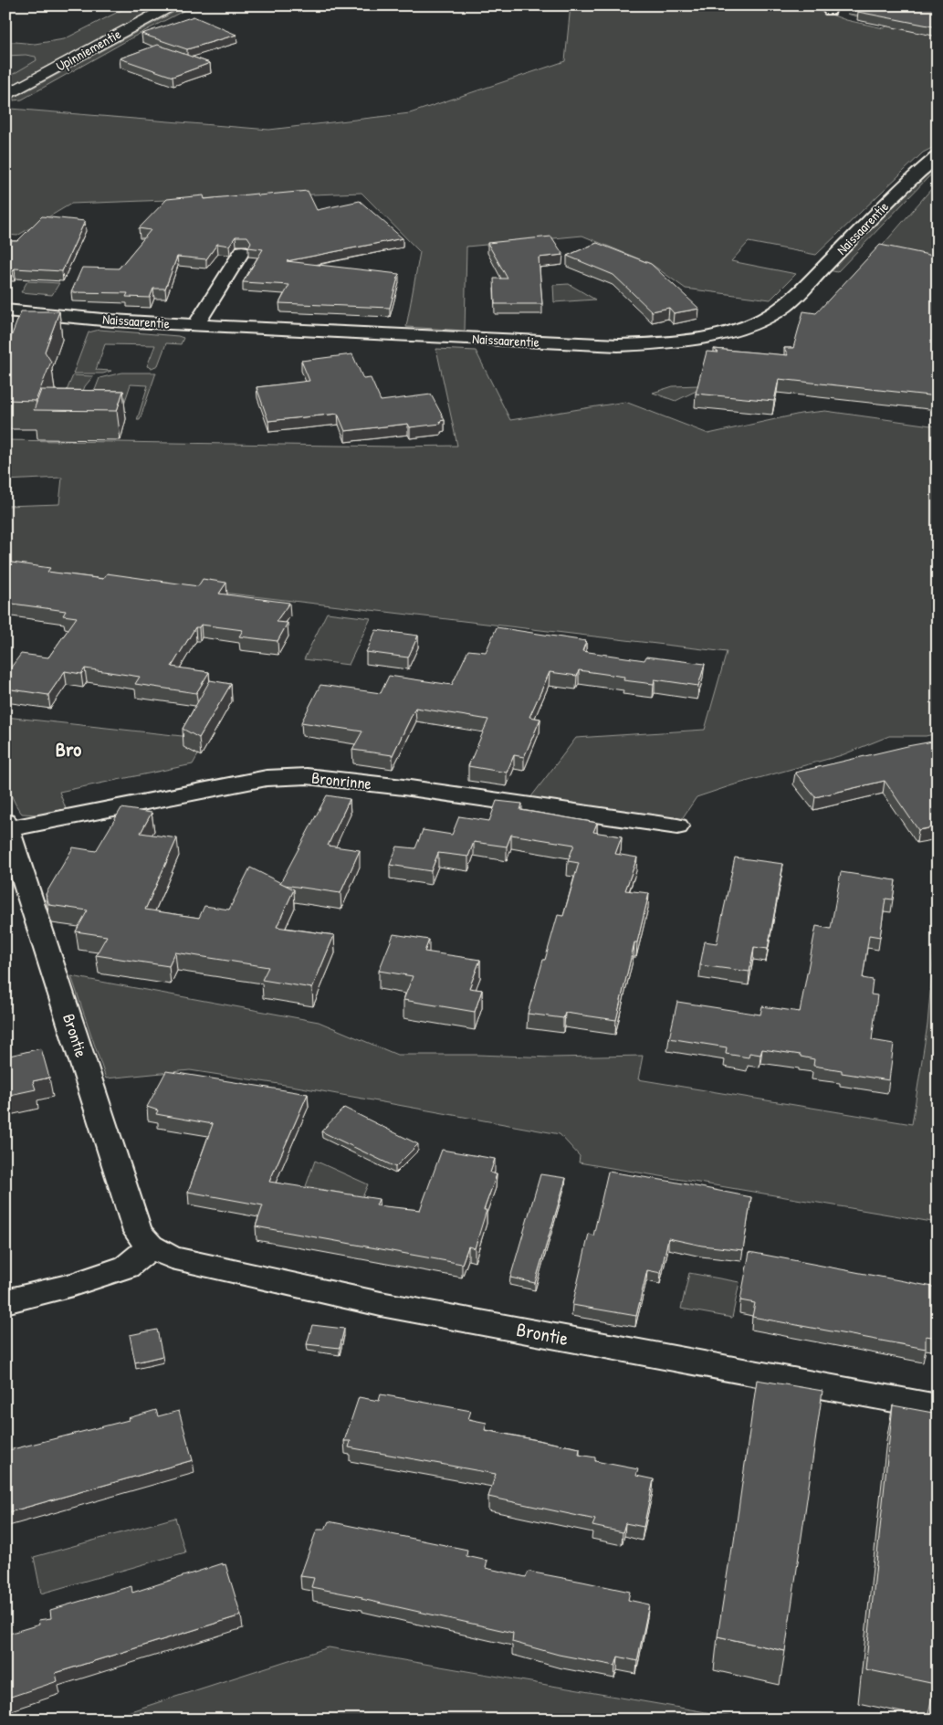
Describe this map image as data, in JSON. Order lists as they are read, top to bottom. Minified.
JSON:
{"streets":{"main road":["Upinniementie"],"street":["Naissaarentie","Bronrinne","Brontie"]},"crossings":[["Bronrinne","Brontie"]],"districts":["Bro"]}
